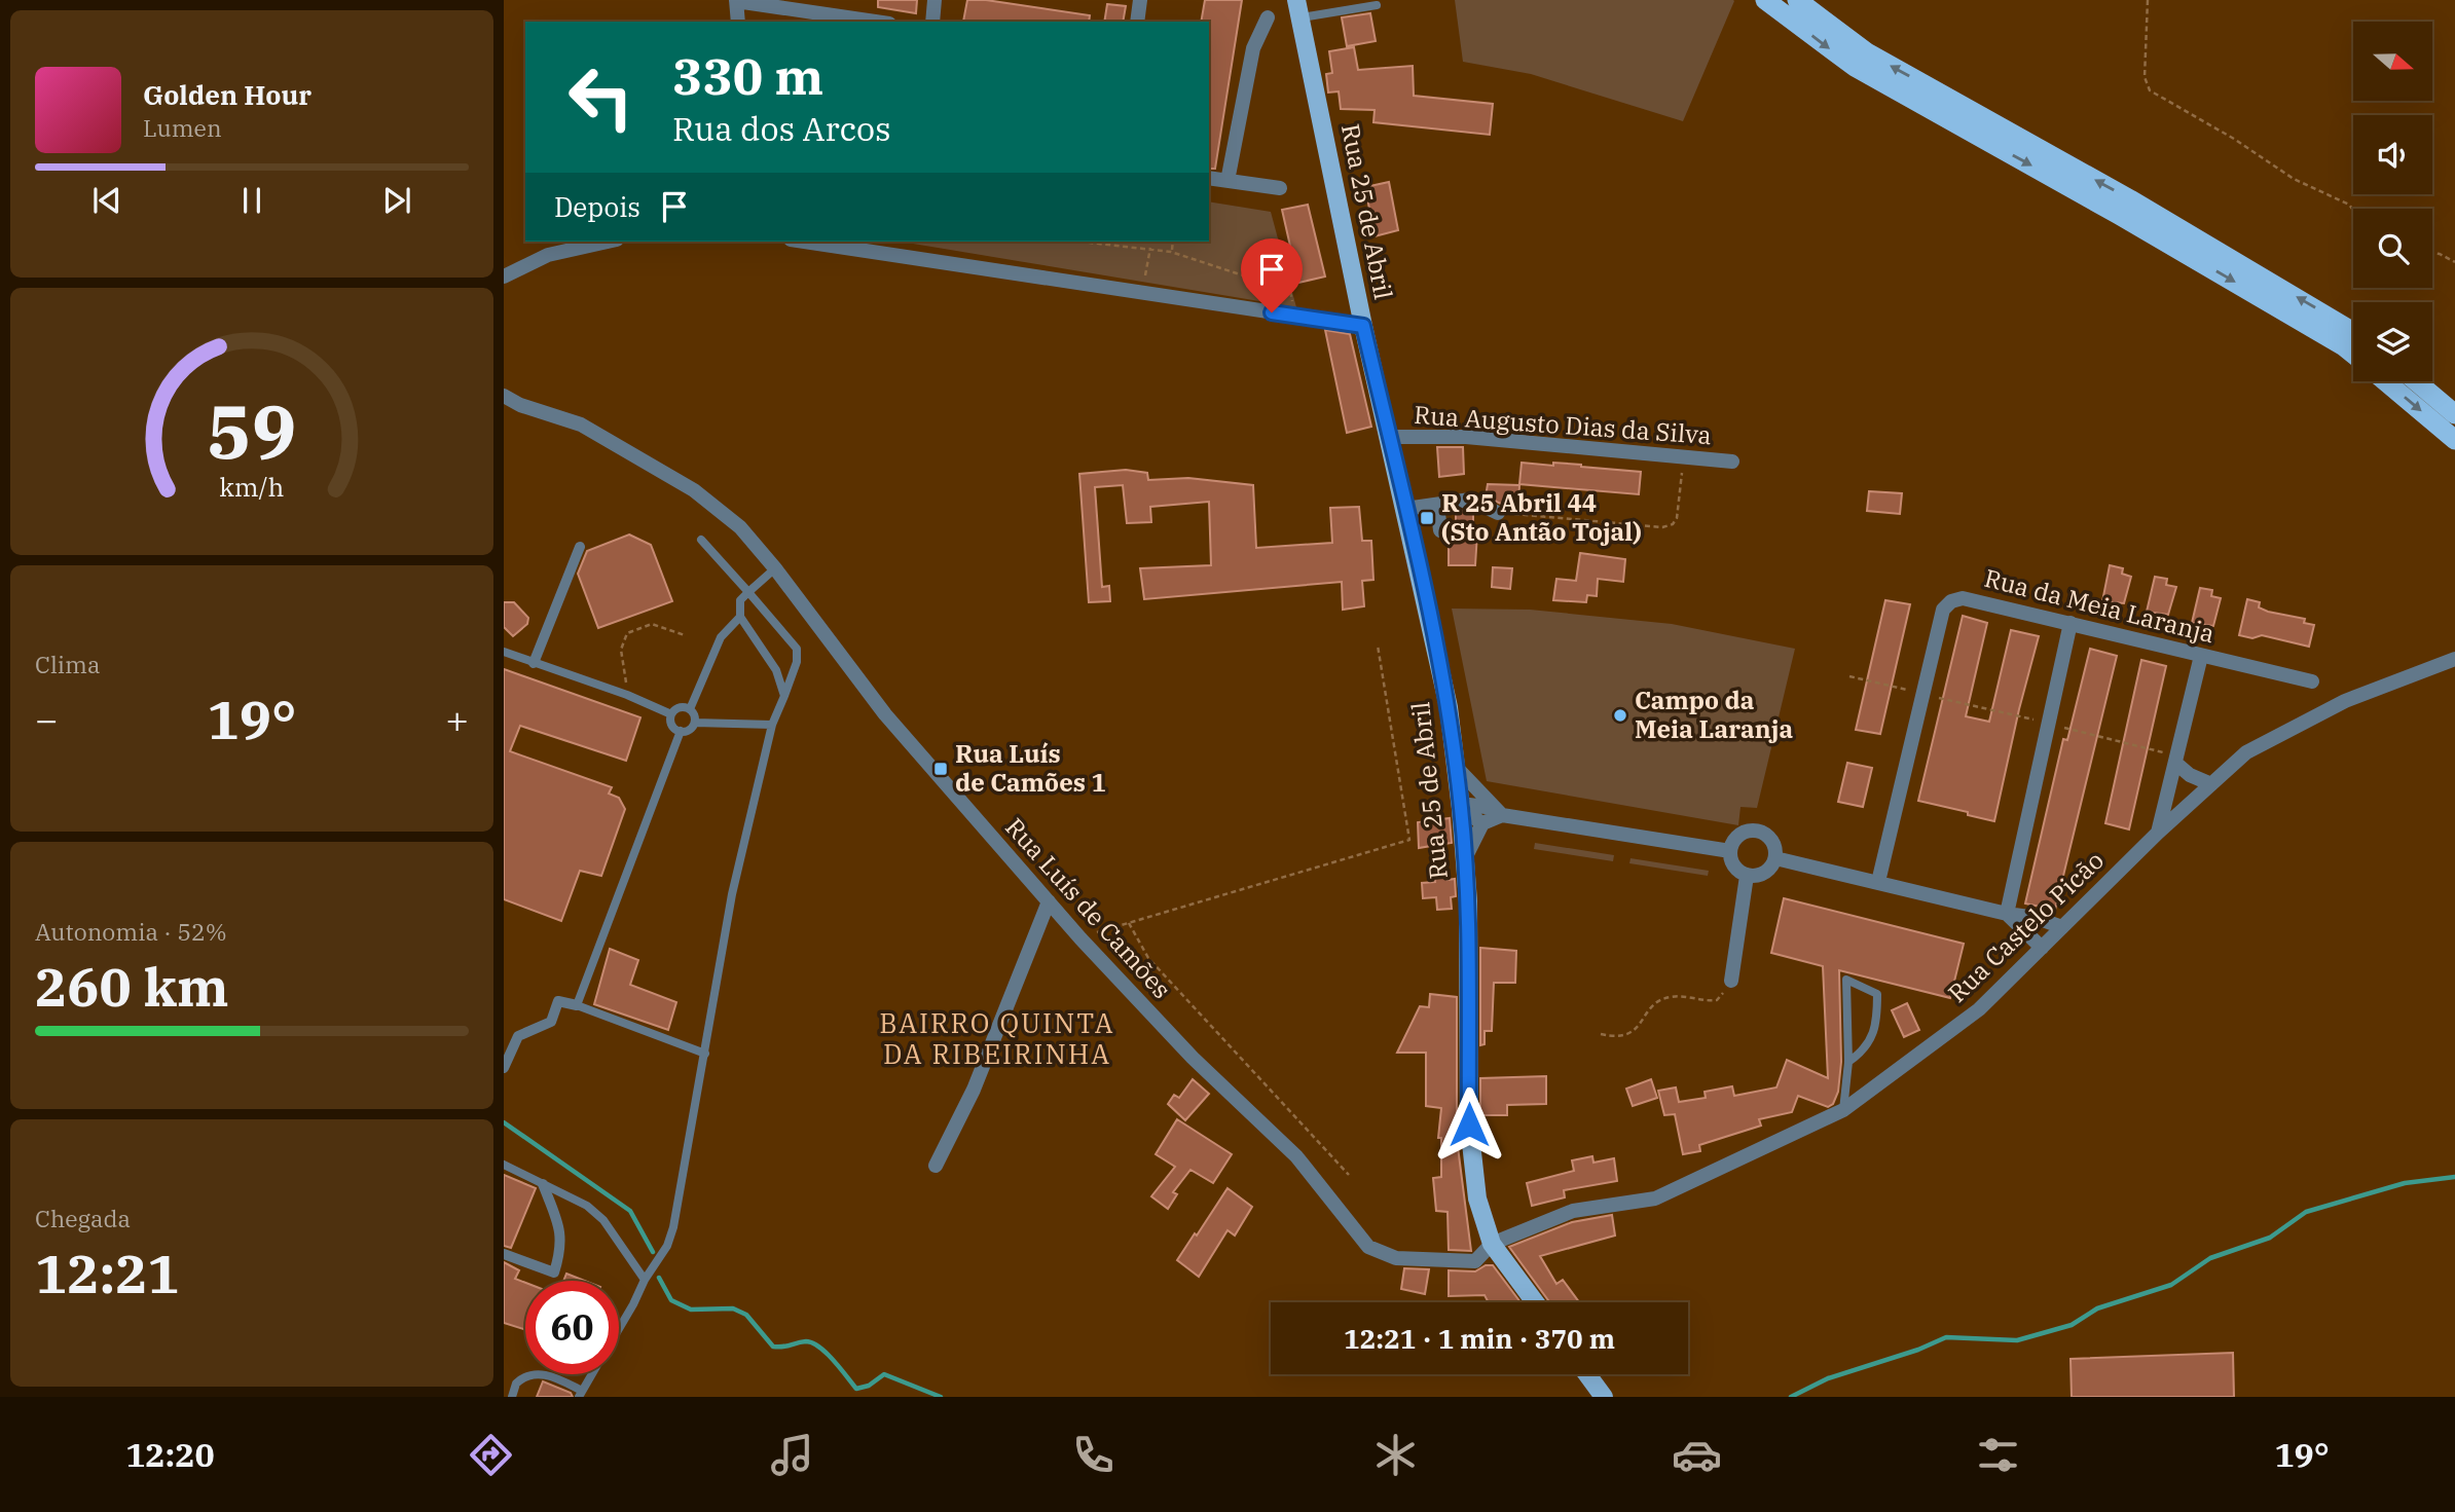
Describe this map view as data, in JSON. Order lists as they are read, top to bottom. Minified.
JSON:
{"streets":{"main road":["Rua 25 de Abril"],"street":["Rua Augusto Dias da Silva","Rua da Meia Laranja","Rua Luís de Camões","Rua Castelo Picão"]},"crossings":[["Rua 25 de Abril","Rua Augusto Dias da Silva"],["Rua 25 de Abril","Rua Luís de Camões"],["Rua 25 de Abril","Rua Castelo Picão"],["Rua Luís de Camões","Rua Castelo Picão"]],"districts":["BAIRRO QUINTA DA RIBEIRINHA"],"places":{"transit":["R 25 Abril 44 (Sto Antão Tojal)","Rua Luís de Camões 1"],"other":["Campo da Meia Laranja"]},"north":"right","page":{"turn":["330 m","Rua dos Arcos"],"song":["Golden Hour","Lumen"],"then":"Depois","tile":["Clima",["Autonomia · 52%","260 km"],["Chegada","12:21"]],"heat":["−","19°","+"],"limit":"60","trip":"12:21 · 1 min · 370 m","tabs":["12:20","19°"],"gauge":["59","km/h"]}}
